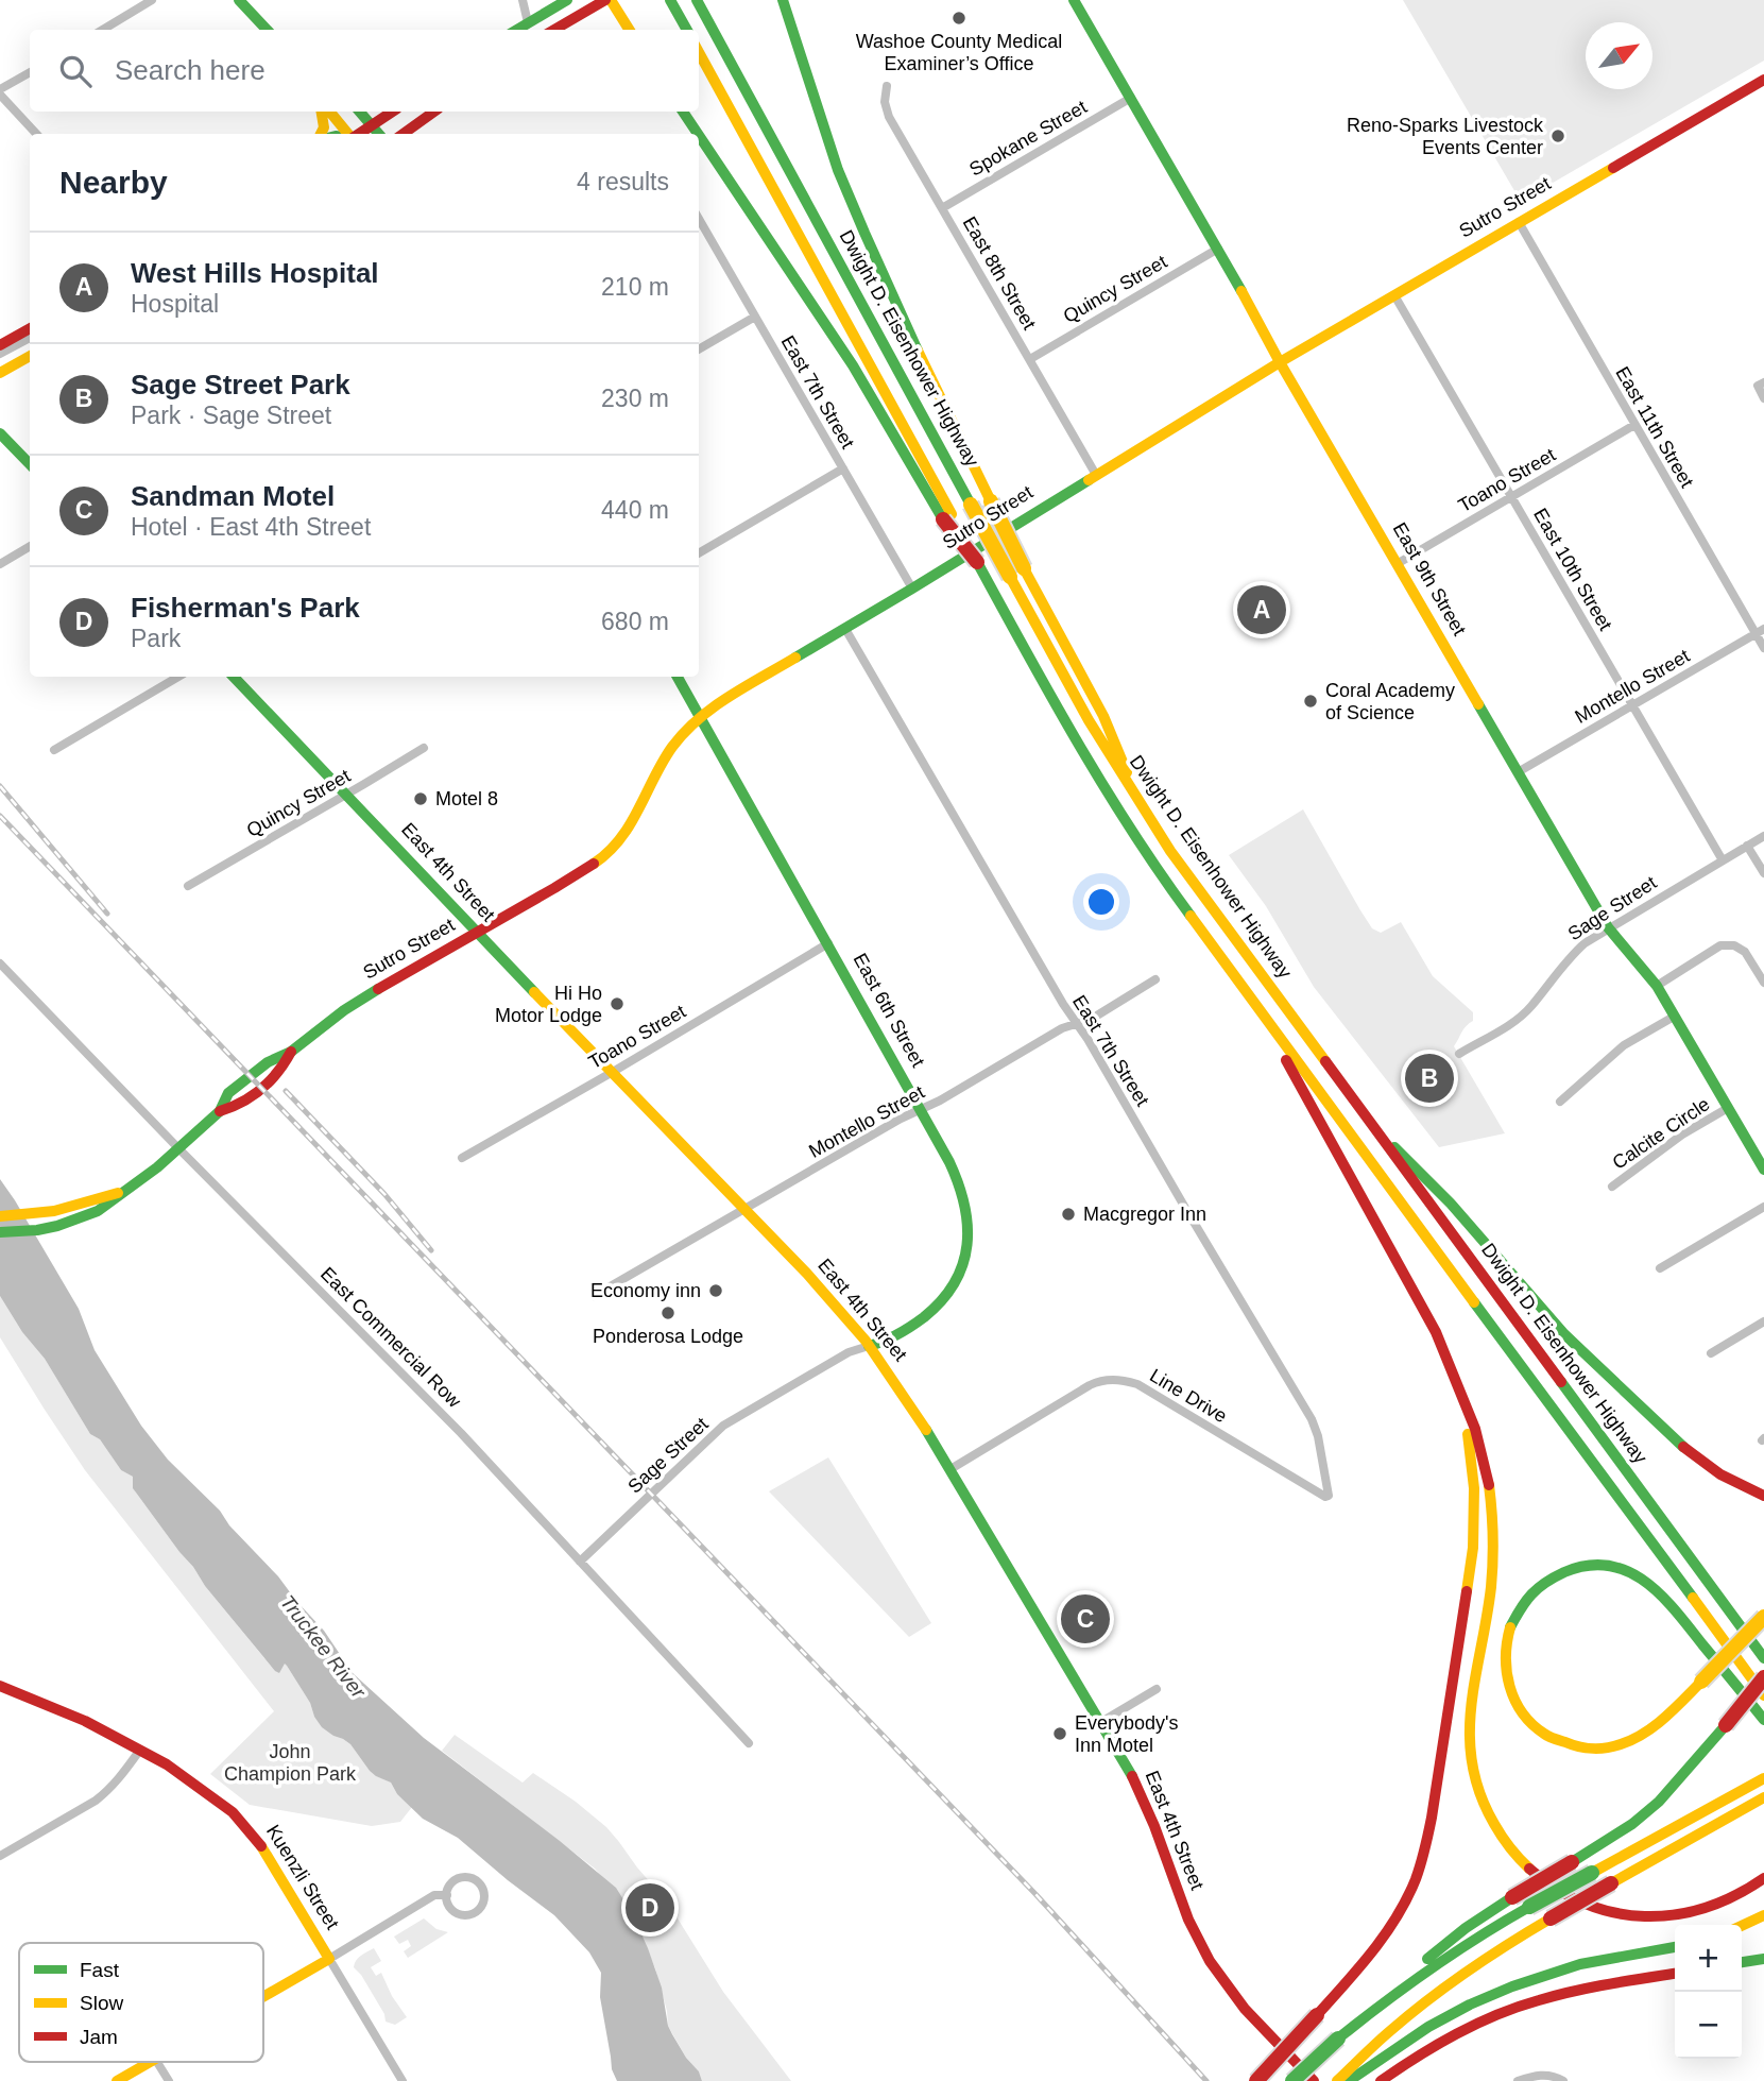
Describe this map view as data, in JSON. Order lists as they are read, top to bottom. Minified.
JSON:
{"streets":{"main road":["Sutro Street","Dwight D. Eisenhower Highway","East 9th Street","East 4th Street","East 6th Street","Kuenzli Street"],"street":["Spokane Street","East 8th Street","Quincy Street","East 7th Street","East 11th Street","Toano Street","East 10th Street","Montello Street","Sage Street","Calcite Circle","East Commercial Row","Line Drive"]},"crossings":[["Spokane Street","East 8th Street"],["Spokane Street","East 9th Street"],["Sutro Street","East 8th Street"],["Sutro Street","East 7th Street"],["Sutro Street","East 11th Street"],["Sutro Street","East 10th Street"],["Sutro Street","East 9th Street"],["Sutro Street","East 4th Street"],["Sutro Street","East 6th Street"],["Sutro Street","East Commercial Row"],["East 8th Street","Quincy Street"],["Quincy Street","East 9th Street"],["Quincy Street","East 4th Street"],["East 7th Street","Montello Street"],["East 7th Street","Line Drive"],["East 11th Street","Toano Street"],["East 11th Street","Montello Street"],["Toano Street","East 10th Street"],["Toano Street","East 9th Street"],["Toano Street","East 4th Street"],["Toano Street","East 6th Street"],["East 10th Street","Montello Street"],["East 10th Street","Sage Street"],["East 9th Street","Montello Street"],["East 9th Street","Sage Street"],["East 9th Street","Calcite Circle"],["Montello Street","East 4th Street"],["Montello Street","East 6th Street"],["East 4th Street","Sage Street"],["East 4th Street","East 6th Street"],["East 4th Street","Line Drive"],["Sage Street","East 6th Street"],["Sage Street","East Commercial Row"]],"water":["Truckee River"],"parks":["John Champion Park"],"places":["Washoe County Medical Examiner’s Office","Reno-Sparks Livestock Events Center","Coral Academy of Science","Motel 8","Hi Ho Motor Lodge","Macgregor Inn","Economy inn","Ponderosa Lodge","Everybody's Inn Motel"],"legend":["Fast","Slow","Jam"],"north":"top right","page":{"search":"Search here","heading":["Nearby","4 results"],"list":[{"mark":"A","name":"West Hills Hospital","note":"Hospital","value":"210 m"},{"mark":"B","name":"Sage Street Park","note":"Park · Sage Street","value":"230 m"},{"mark":"C","name":"Sandman Motel","note":"Hotel · East 4th Street","value":"440 m"},{"mark":"D","name":"Fisherman's Park","note":"Park","value":"680 m"}],"pins":["A","B","C","D"],"map_buttons":["+","−"]}}
